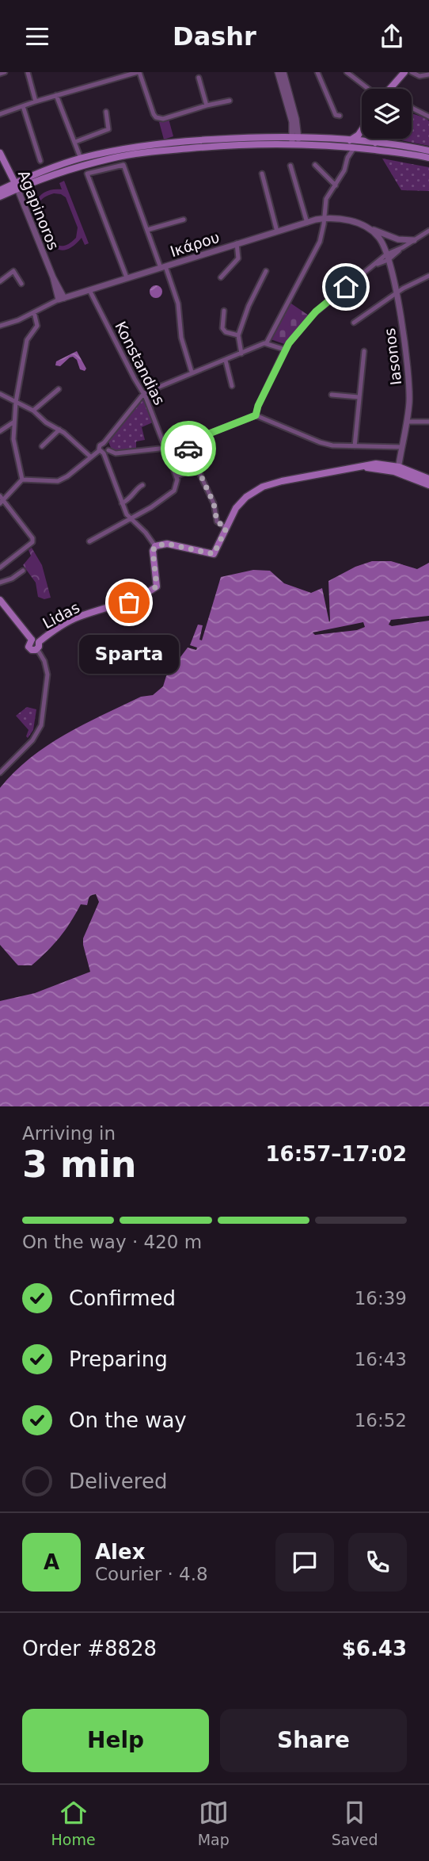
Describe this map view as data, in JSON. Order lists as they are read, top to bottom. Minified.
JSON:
{"streets":{"main road":["Agapinoros","Lidas"],"street":["Ικάρου","Iasonos","Konstandias"]},"crossings":[["Agapinoros","Ικάρου"],["Ικάρου","Konstandias"]],"places":["Sparta"],"page":{"header":"Dashr","bubble":"Sparta","heading":["3 min","Arriving in","16:57–17:02"],"panel":["Alex","Courier · 4.8","Order #8828","$6.43"],"bar":"On the way · 420 m","list":[["Confirmed","16:39"],["Preparing","16:43"],["On the way","16:52"],"Delivered"],"round":"A","buttons":["Help","Share"],"tabs":["Home","Map","Saved"]}}
